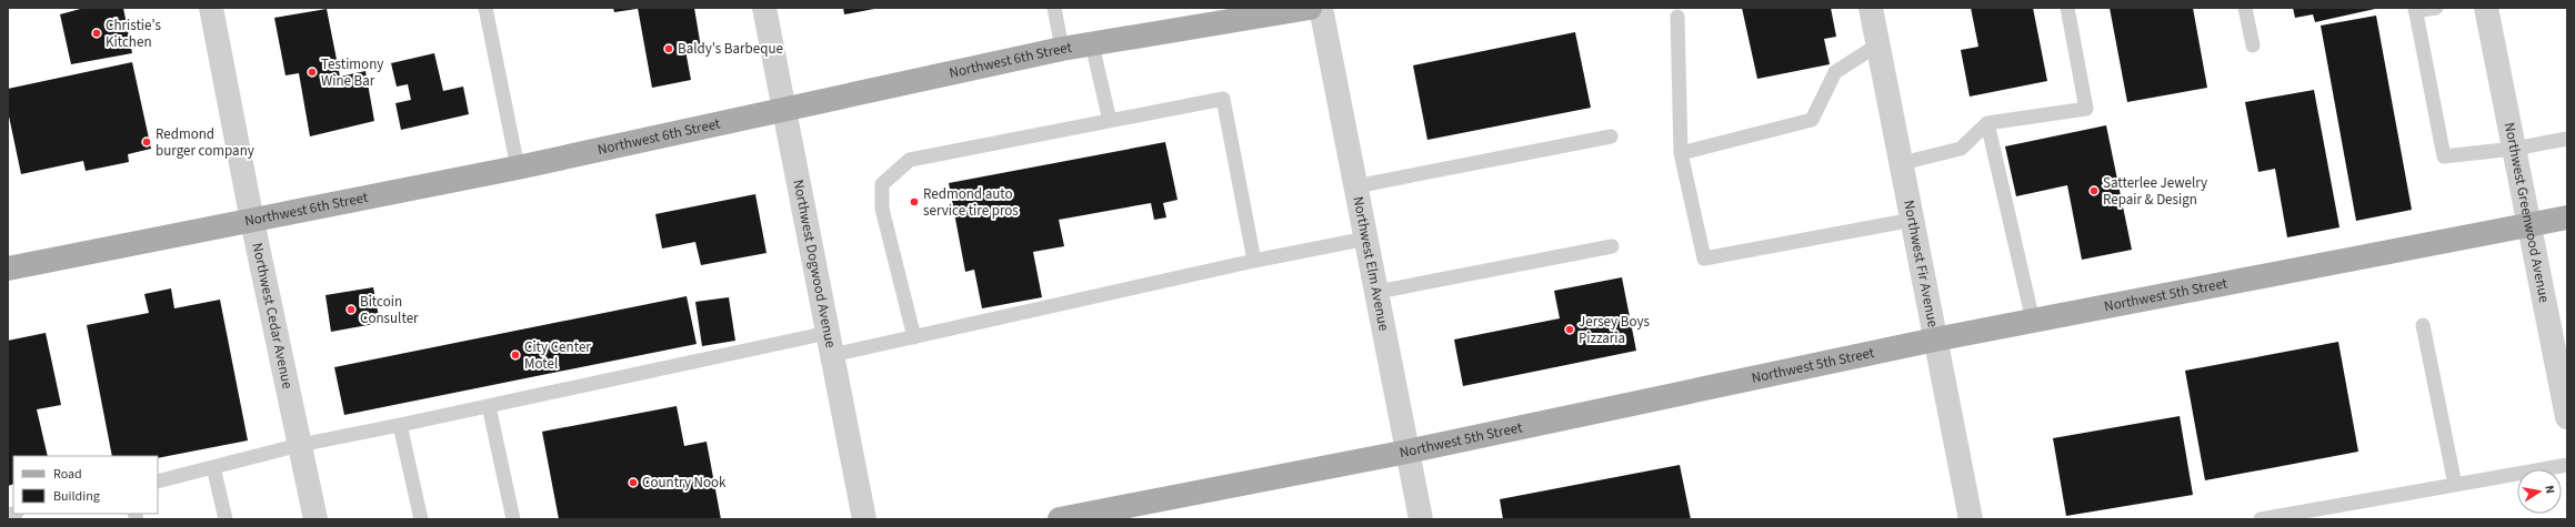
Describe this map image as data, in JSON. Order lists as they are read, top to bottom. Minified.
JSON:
{"streets":{"main road":["Northwest 6th Street","Northwest 5th Street"],"street":["Northwest Greenwood Avenue","Northwest Fir Avenue","Northwest Dogwood Avenue","Northwest Elm Avenue","Northwest Cedar Avenue"]},"crossings":[["Northwest 6th Street","Northwest Dogwood Avenue"],["Northwest 6th Street","Northwest Cedar Avenue"],["Northwest Greenwood Avenue","Northwest 5th Street"],["Northwest Fir Avenue","Northwest 5th Street"],["Northwest Elm Avenue","Northwest 5th Street"]],"places":["Christie's Kitchen","Baldy's Barbeque","Testimony Wine Bar","Redmond burger company","Satterlee Jewelry Repair & Design","Redmond auto service tire pros","Bitcoin Consulter","Jersey Boys Pizzaria","City Center Motel","Country Nook"],"legend":["Road","Building"],"north":"right"}
